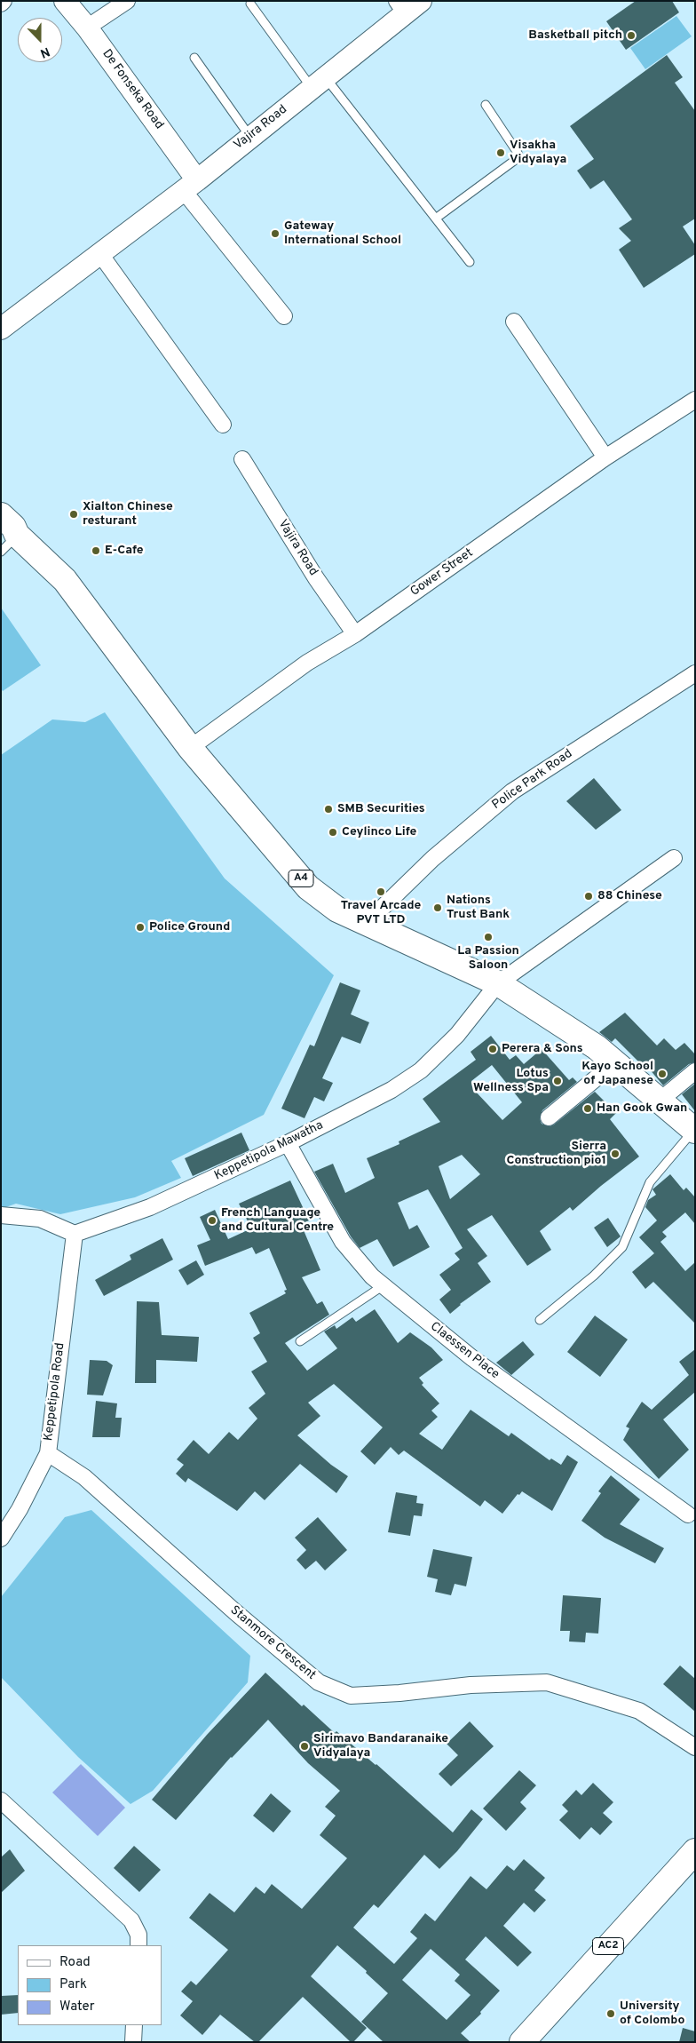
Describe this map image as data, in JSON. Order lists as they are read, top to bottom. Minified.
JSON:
{"streets":{"main road":["De Fonseka Road","Vajira Road","A4","AC2"],"street":["Gower Street","Police Park Road","Keppetipola Mawatha","Claessen Place","Keppetipola Road","Stanmore Crescent"]},"crossings":[["De Fonseka Road","Vajira Road"],["Vajira Road","Gower Street"],["Gower Street","A4"],["Police Park Road","A4"],["A4","Keppetipola Mawatha"],["Keppetipola Mawatha","Claessen Place"],["Keppetipola Mawatha","Keppetipola Road"],["Keppetipola Road","Stanmore Crescent"]],"places":["Basketball pitch","Visakha Vidyalaya","Gateway International School","Xialton Chinese resturant","E-Cafe","SMB Securities","Ceylinco Life","Travel Arcade PVT LTD","88 Chinese","Nations Trust Bank","Police Ground","La Passion Saloon","Perera & Sons","Kayo School of Japanese","Lotus Wellness Spa","Han Gook Gwan","Sierra Construction pio1","French Language and Cultural Centre","Sirimavo Bandaranaike Vidyalaya","University of Colombo"],"legend":["Road","Park","Water"],"north":"bottom"}
